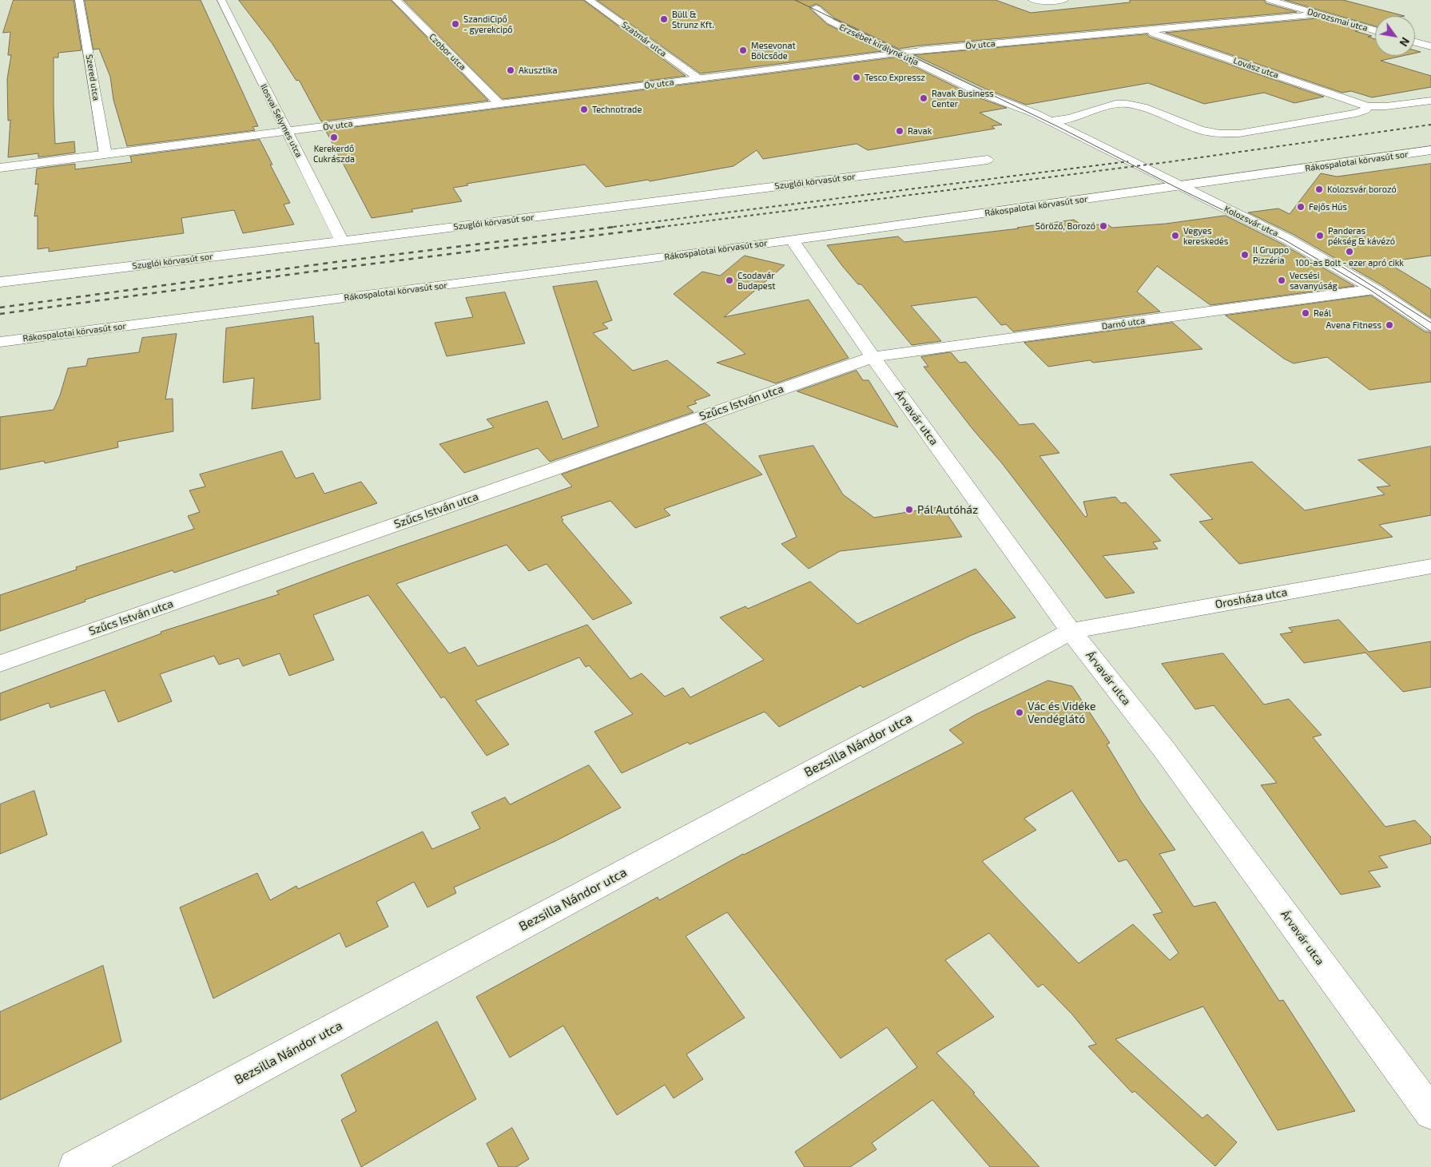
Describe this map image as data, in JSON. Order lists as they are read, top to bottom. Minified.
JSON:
{"streets":{"street":["Dorozsmai utca","Szatmár utca","Erzsébet királyné útja","Öv utca","Czobor utca","Lovász utca","Szered utca","Ilosvai Selymes utca","Rákospalotai körvasút sor","Szuglói körvasút sor","Kolozsvár utca","Darnó utca","Szűcs István utca","Árvavár utca","Orosháza utca","Bezsilla Nándor utca"]},"crossings":[["Dorozsmai utca","Öv utca"],["Szatmár utca","Öv utca"],["Erzsébet királyné útja","Öv utca"],["Erzsébet királyné útja","Kolozsvár utca"],["Öv utca","Czobor utca"],["Öv utca","Lovász utca"],["Öv utca","Szered utca"],["Öv utca","Ilosvai Selymes utca"],["Ilosvai Selymes utca","Szuglói körvasút sor"],["Rákospalotai körvasút sor","Kolozsvár utca"],["Rákospalotai körvasút sor","Árvavár utca"],["Kolozsvár utca","Darnó utca"],["Darnó utca","Szűcs István utca"],["Darnó utca","Árvavár utca"],["Szűcs István utca","Árvavár utca"],["Árvavár utca","Orosháza utca"],["Árvavár utca","Bezsilla Nándor utca"],["Orosháza utca","Bezsilla Nándor utca"]],"places":["Büll & Strunz Kft.","SzandiCipő - gyerekcipő","Mesevonat Bölcsőde","Akusztika","Tesco Expressz","Ravak Business Center","Technotrade","Ravak","Kerekerdő Cukrászda","Kolozsvár borozó","Fejős Hús","Söröző, Borozó","Vegyes kereskedés","Panderas pékség & kávézó","100-as Bolt - ezer apró cikk","Il Gruppo Pizzéria","Csodavár Budapest","Vecsési savanyúság","Reál","Avena Fitness","Pál Autóház","Vác és Vidéke Vendéglátó"],"north":"bottom right"}
